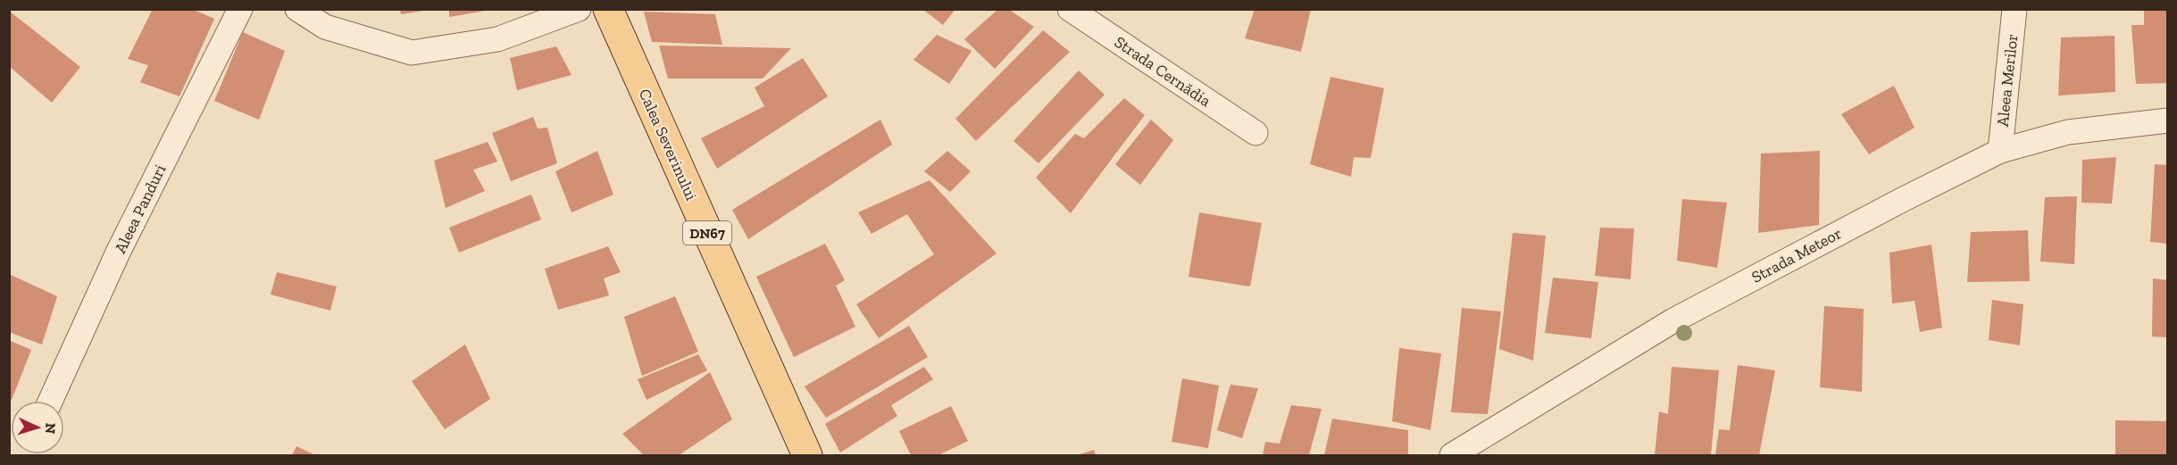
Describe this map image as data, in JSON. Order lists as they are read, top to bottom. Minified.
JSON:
{"streets":{"main road":["Calea Severinului","DN67"],"street":["Strada Cernădia","Aleea Merilor","Aleea Panduri","Strada Meteor"]},"crossings":[["Aleea Merilor","Strada Meteor"]],"north":"right"}
